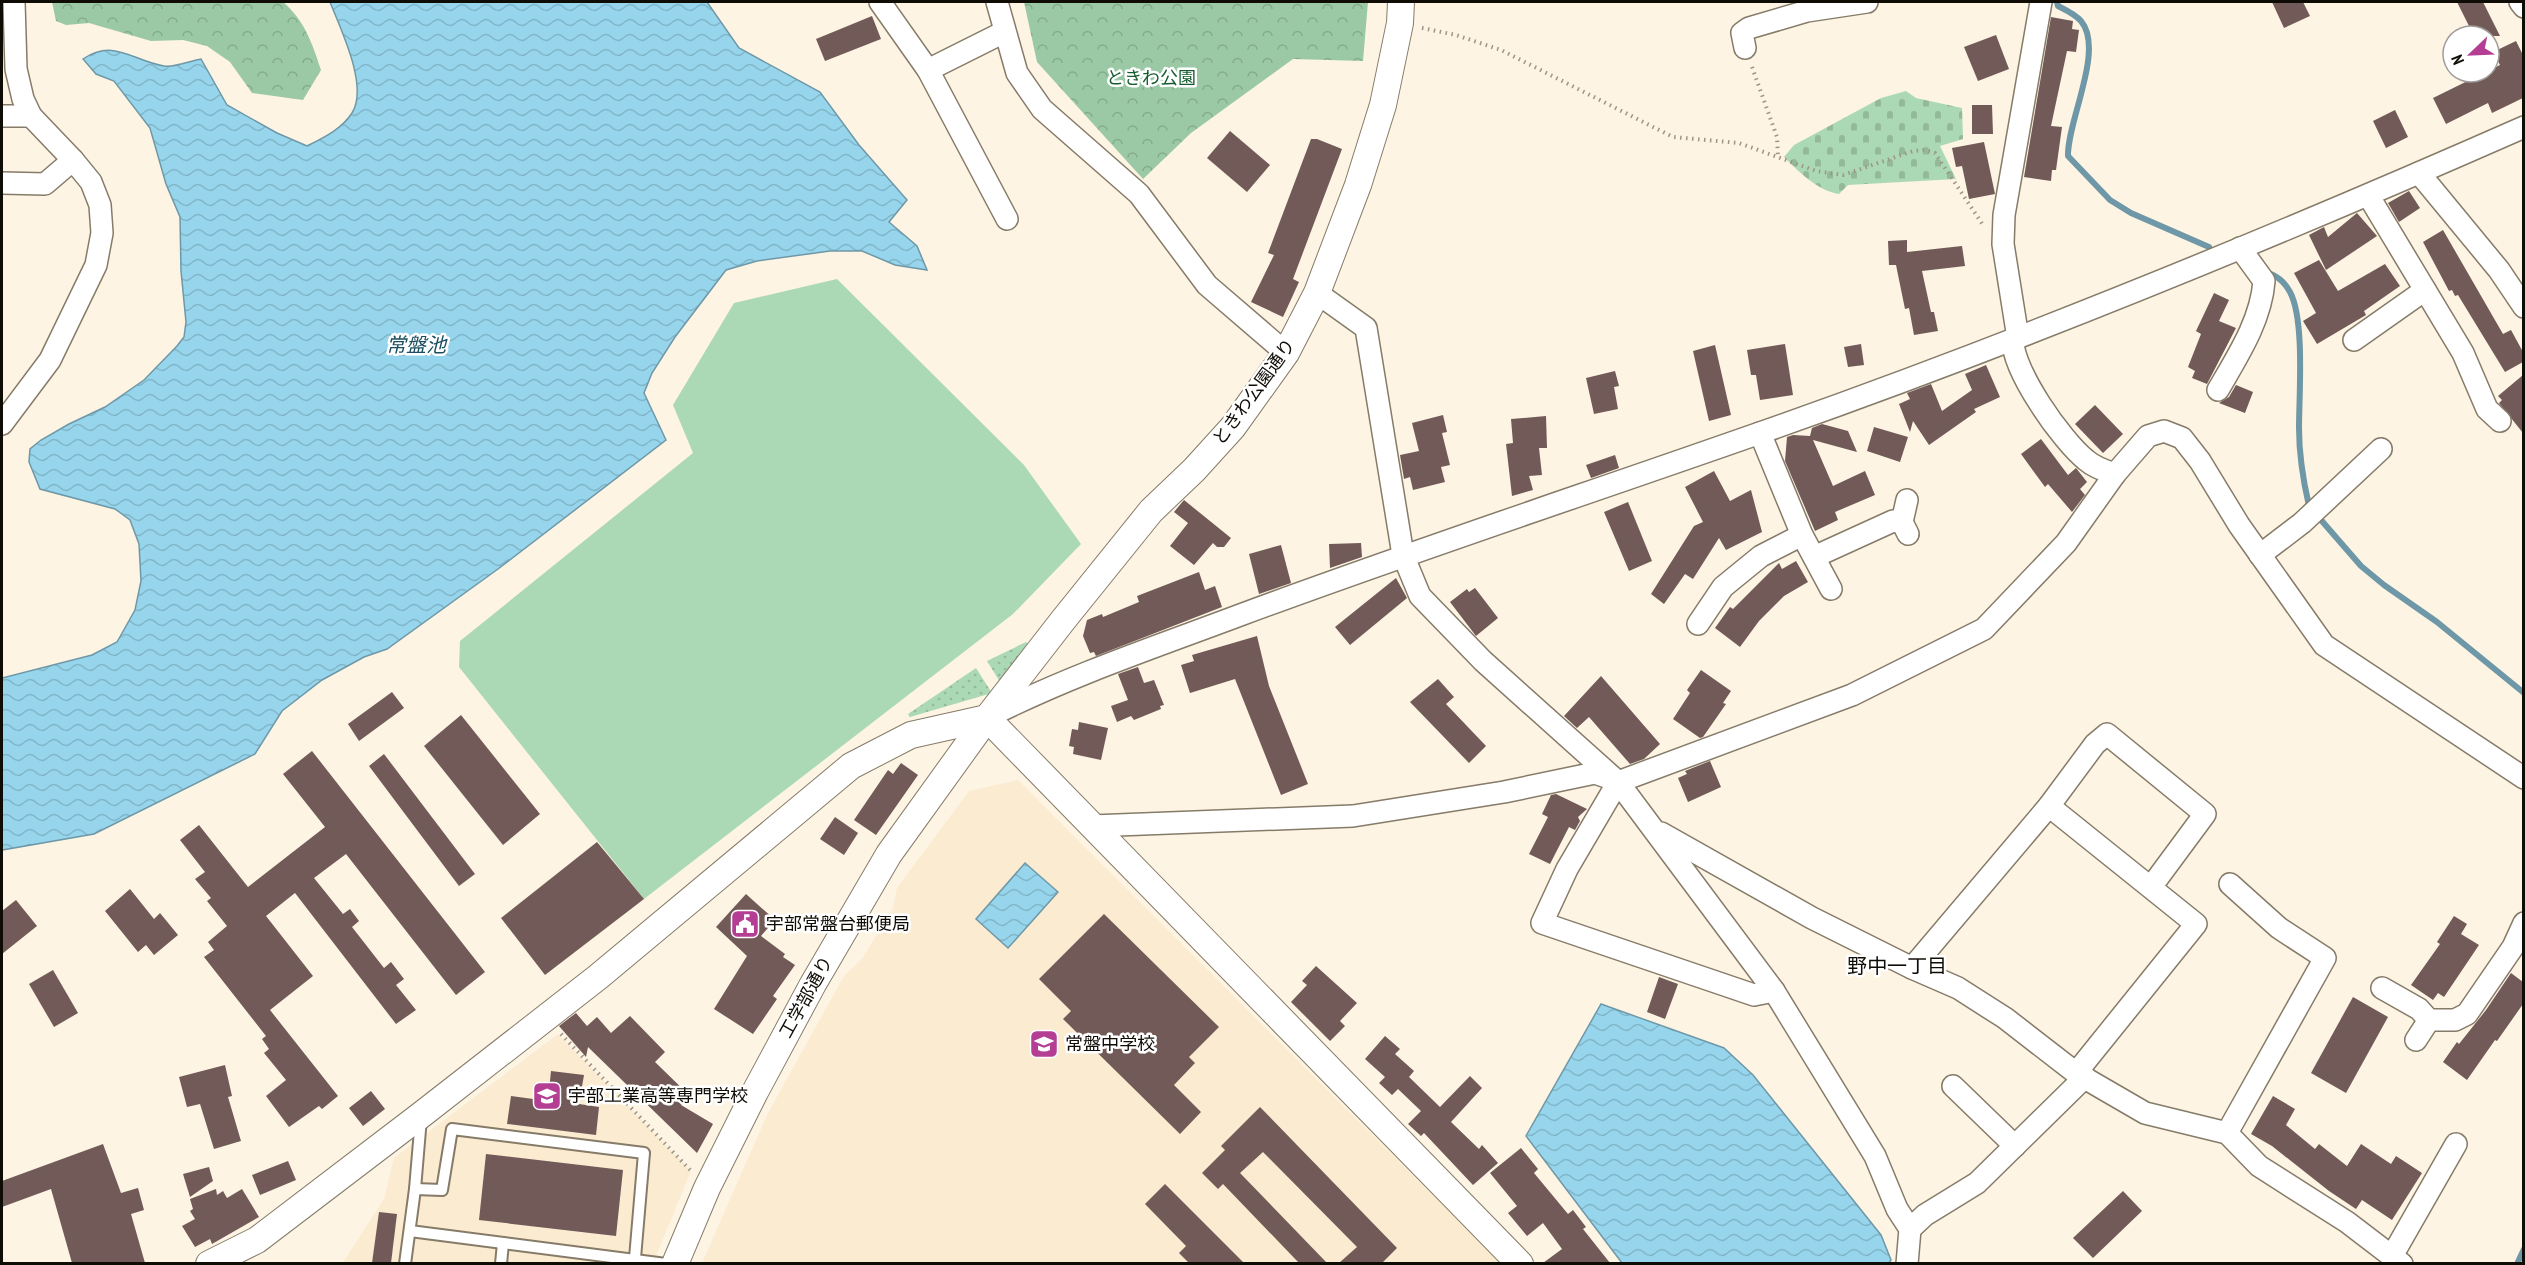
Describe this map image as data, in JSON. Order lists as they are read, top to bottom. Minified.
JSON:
{"streets":{"street":["ときわ公園通り","工学部通り"]},"crossings":[["ときわ公園通り","工学部通り"]],"districts":["野中一丁目"],"water":["常盤池"],"parks":["ときわ公園"],"places":{"public building":["宇部常盤台郵便局"],"school or university":["常盤中学校","宇部工業高等専門学校"]},"north":"bottom left"}
